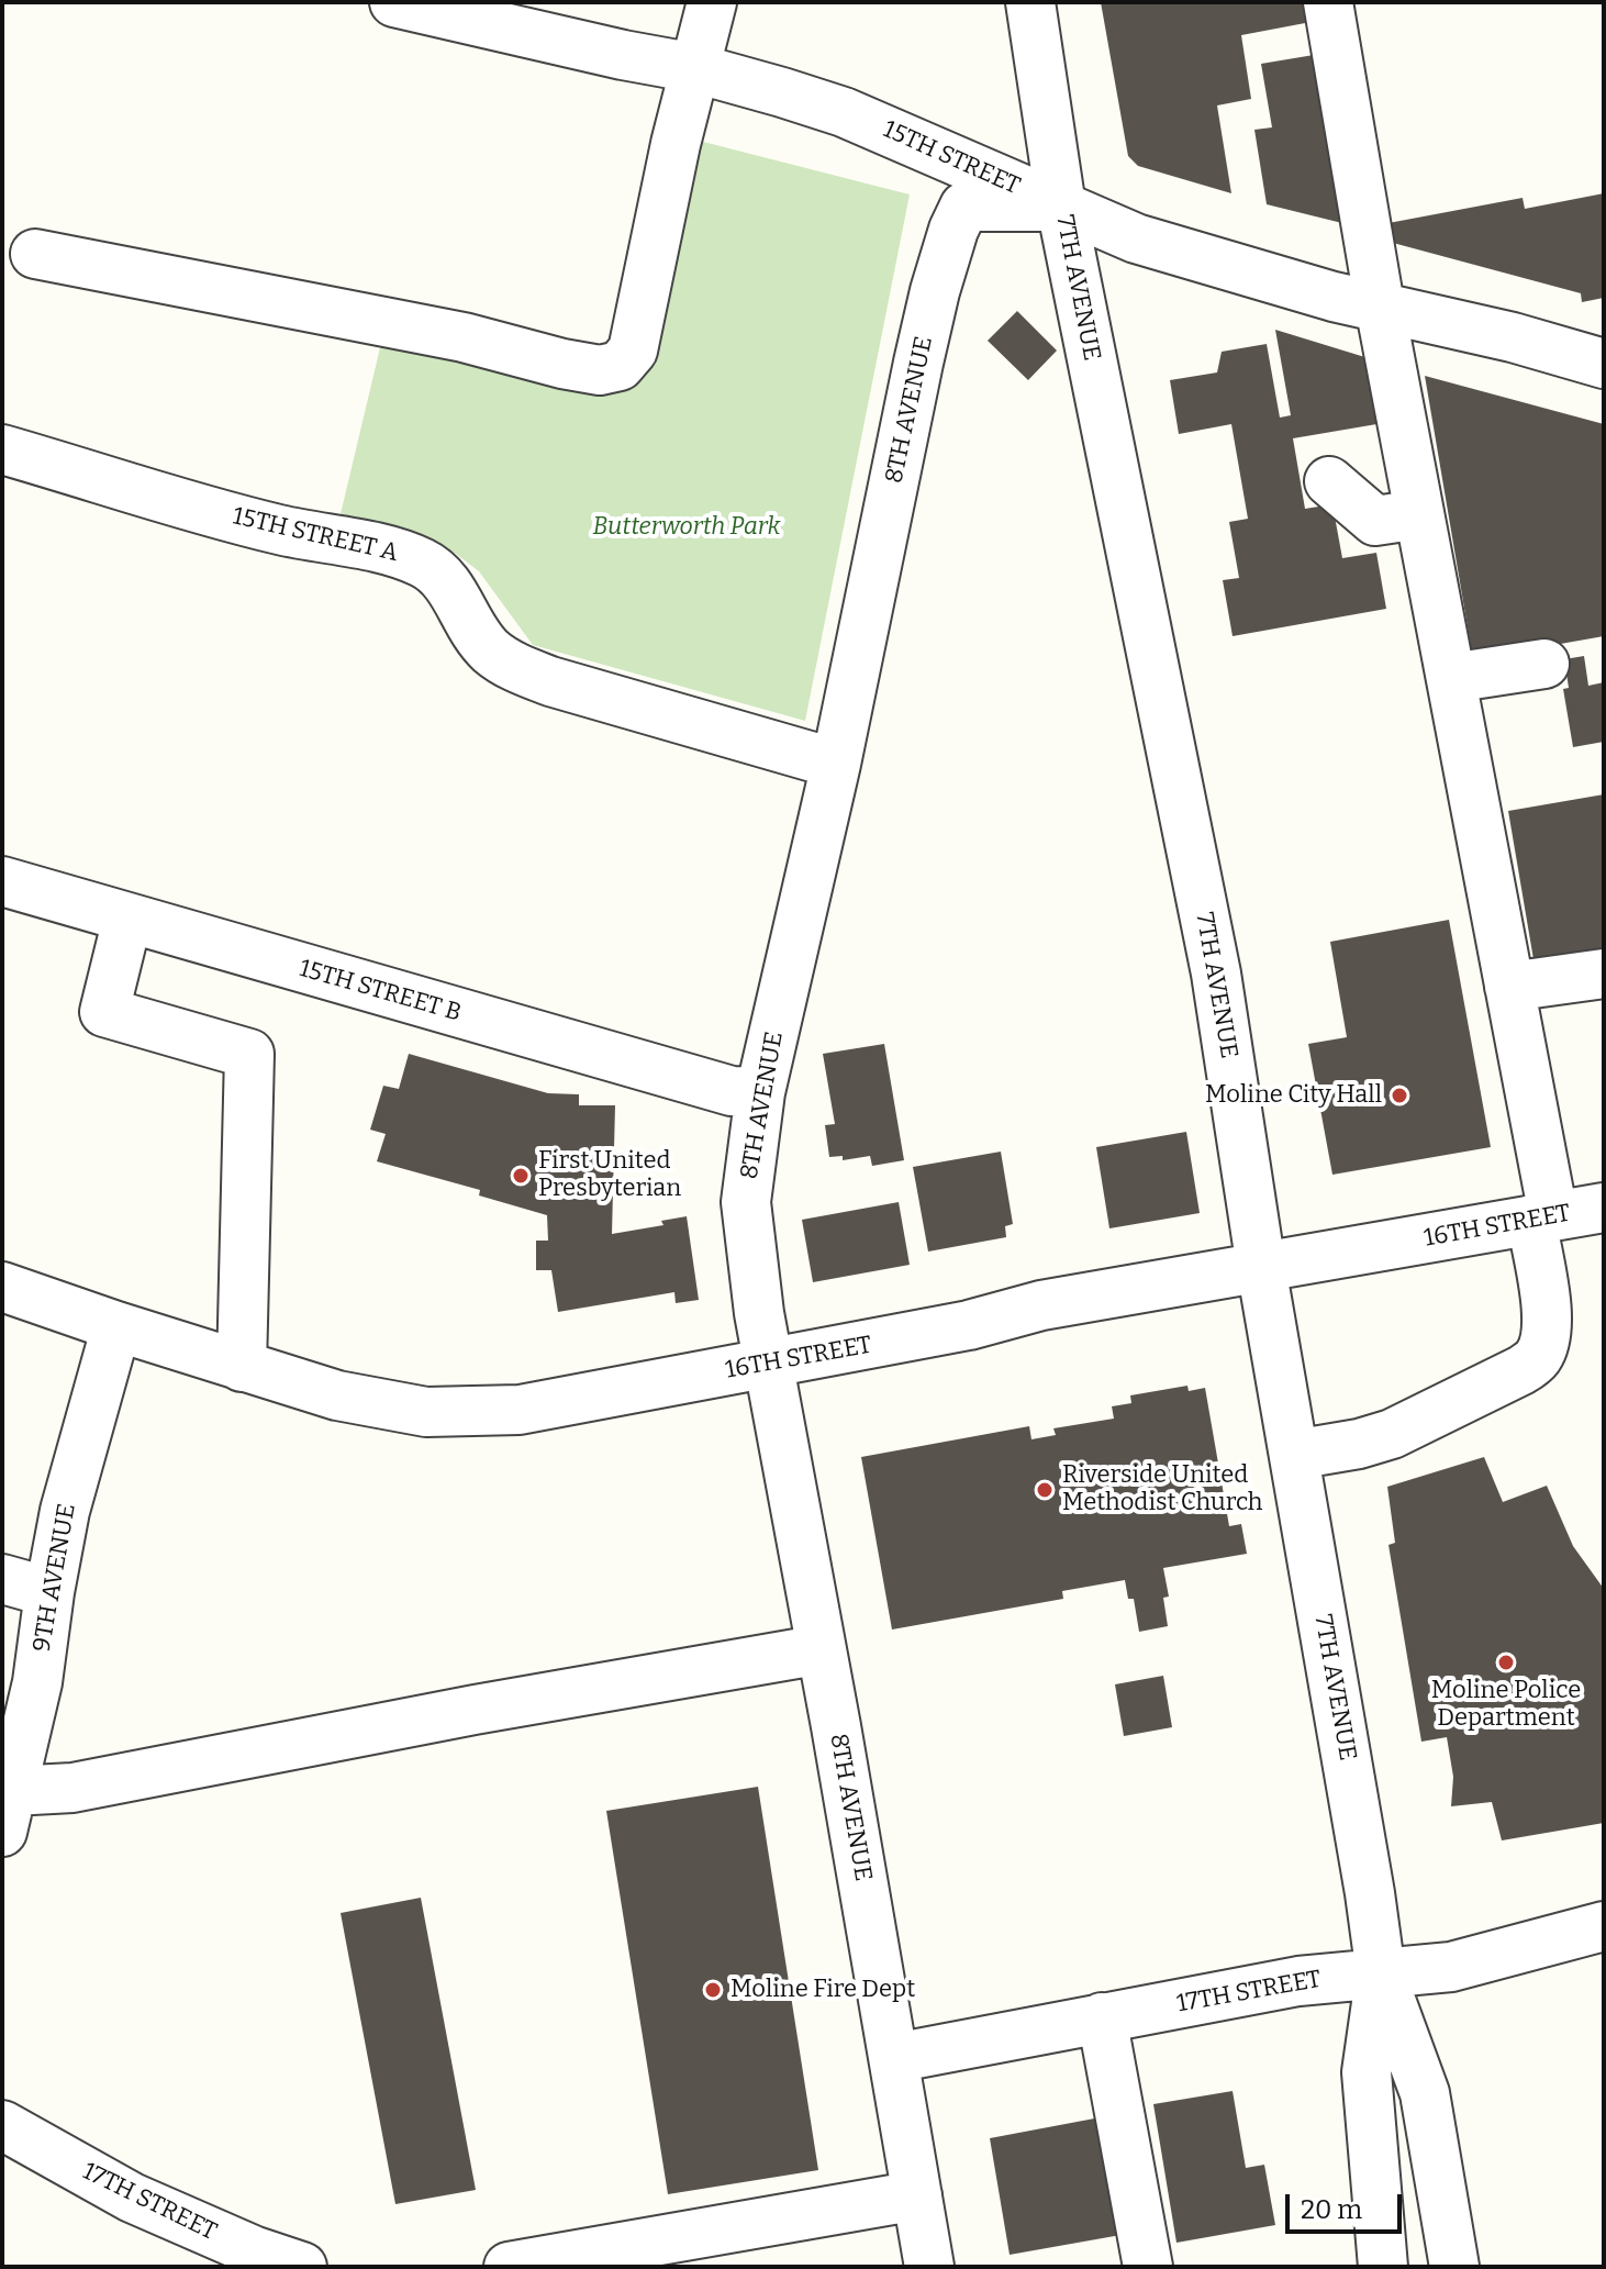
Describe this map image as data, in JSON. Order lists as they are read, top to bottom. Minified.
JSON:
{"streets":{"street":["15TH STREET","7TH AVENUE","8TH AVENUE","15TH STREET A","15TH STREET B","16TH STREET","9TH AVENUE","17TH STREET"]},"crossings":[["15TH STREET","7TH AVENUE"],["15TH STREET","8TH AVENUE"],["7TH AVENUE","8TH AVENUE"],["7TH AVENUE","16TH STREET"],["7TH AVENUE","17TH STREET"],["8TH AVENUE","15TH STREET A"],["8TH AVENUE","15TH STREET B"],["8TH AVENUE","16TH STREET"],["8TH AVENUE","17TH STREET"],["16TH STREET","9TH AVENUE"]],"parks":["Butterworth Park"],"places":["Moline City Hall","First United Presbyterian","Riverside United Methodist Church","Moline Police Department","Moline Fire Dept"],"scale_bar":"20 m"}
